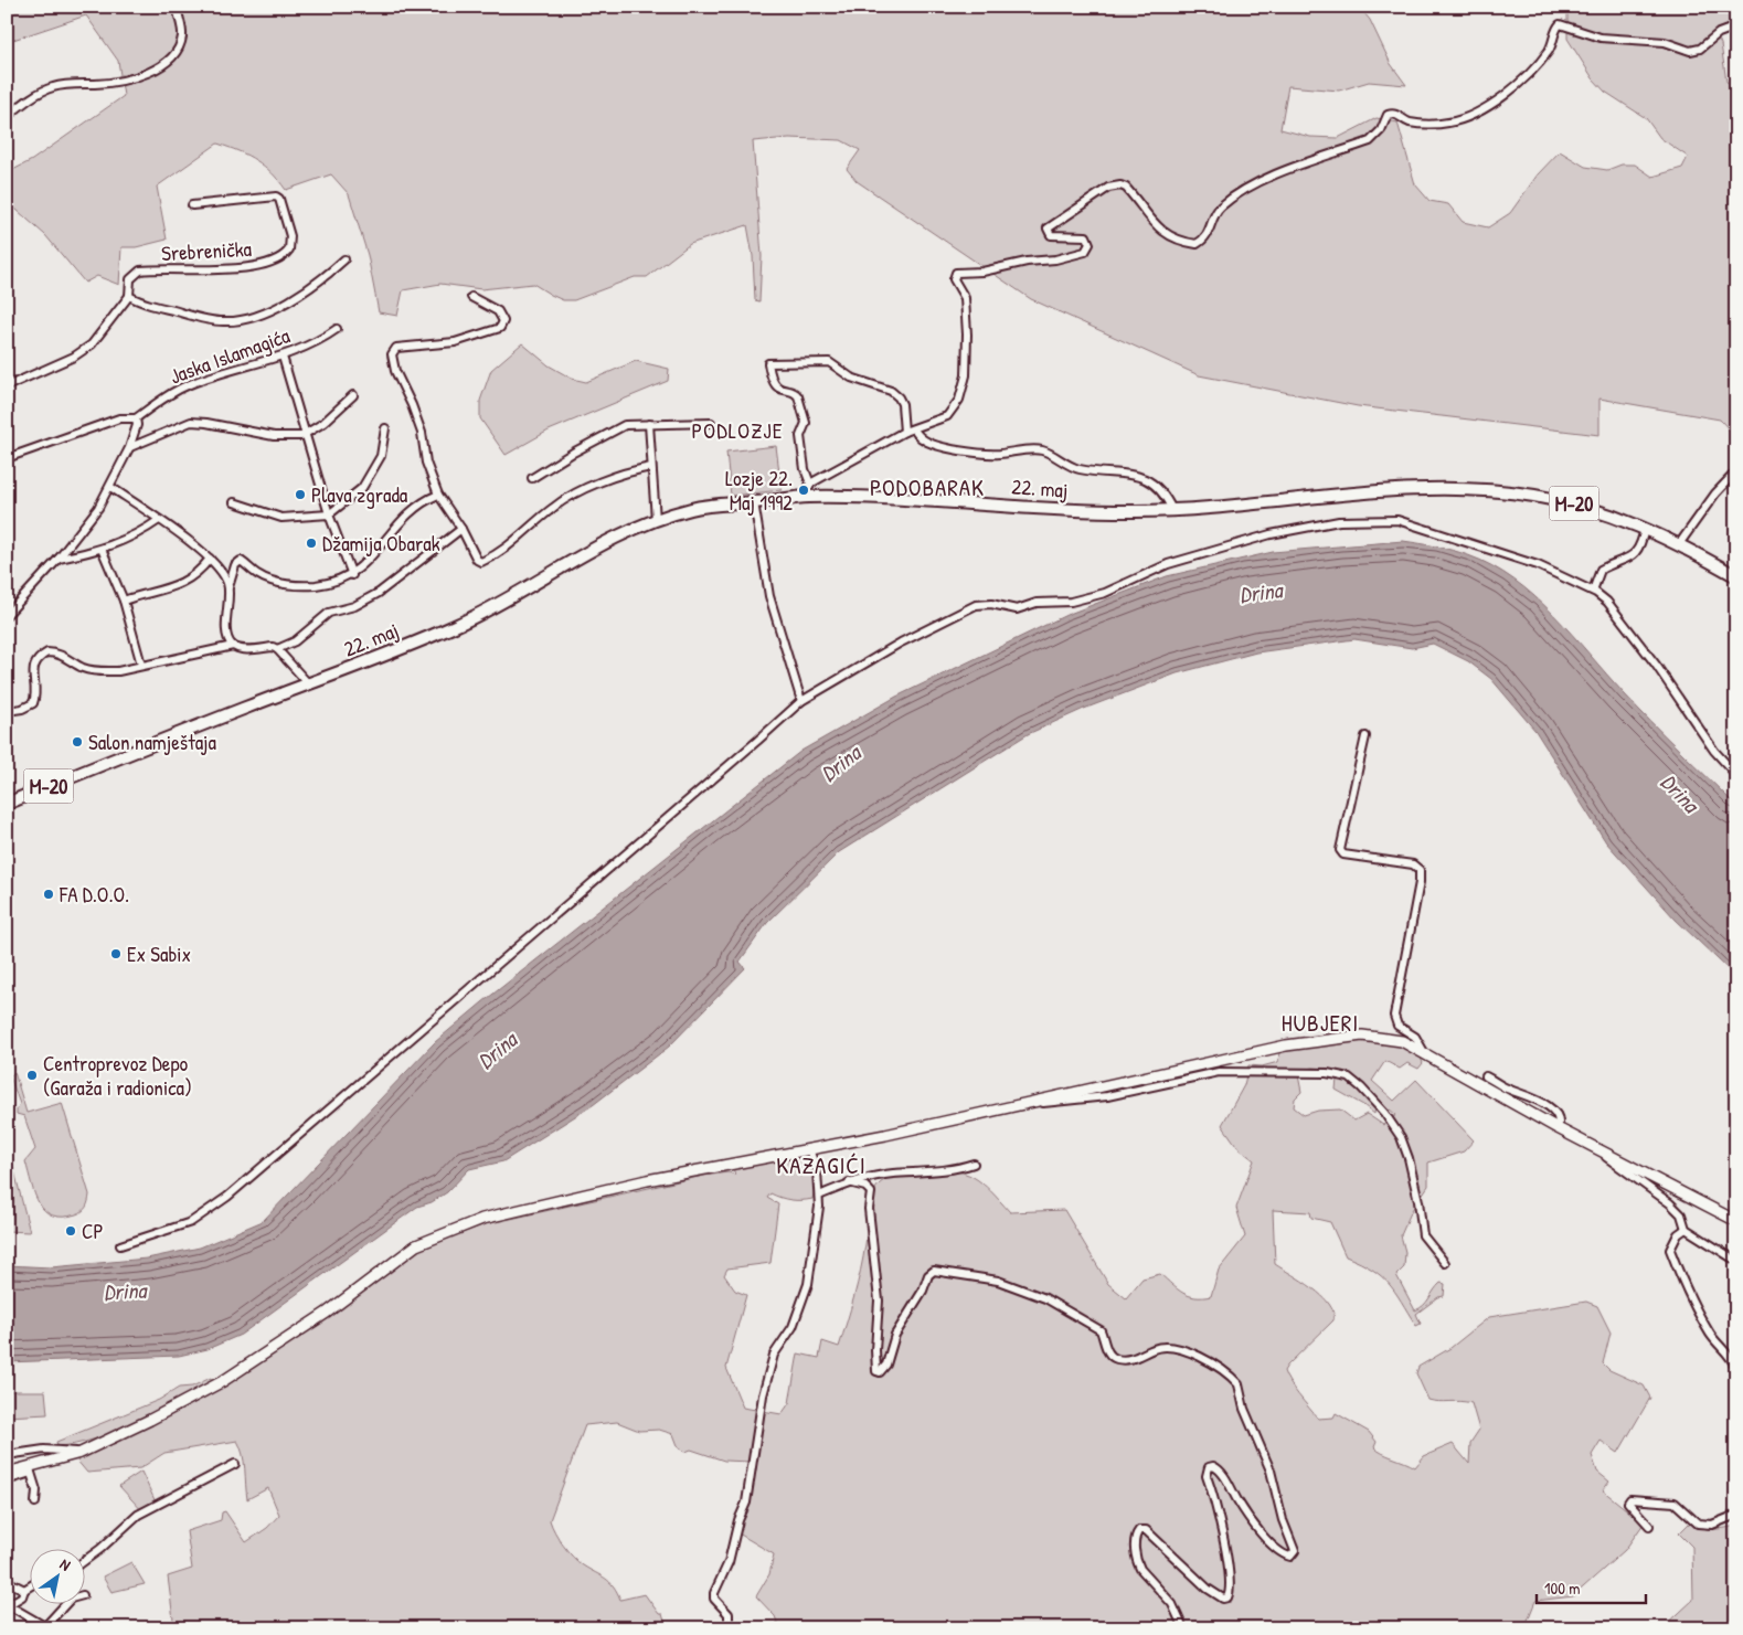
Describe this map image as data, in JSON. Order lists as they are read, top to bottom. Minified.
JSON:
{"streets":{"main road":["22. maj","M-20"],"street":["Srebrenička","Jaska Islamagića"]},"crossings":[["22. maj","M-20"]],"districts":["PODLOZJE","PODOBARAK","HUBJERI","KAZAGIĆI"],"water":["Drina"],"places":["Lozje 22. Maj 1992","Plava zgrada","Džamija Obarak","Salon namještaja","FA D.O.O.","Ex Sabix","Centroprevoz Depo (Garaža i radionica)","CP"],"scale_bar":"100 m","north":"top right"}
